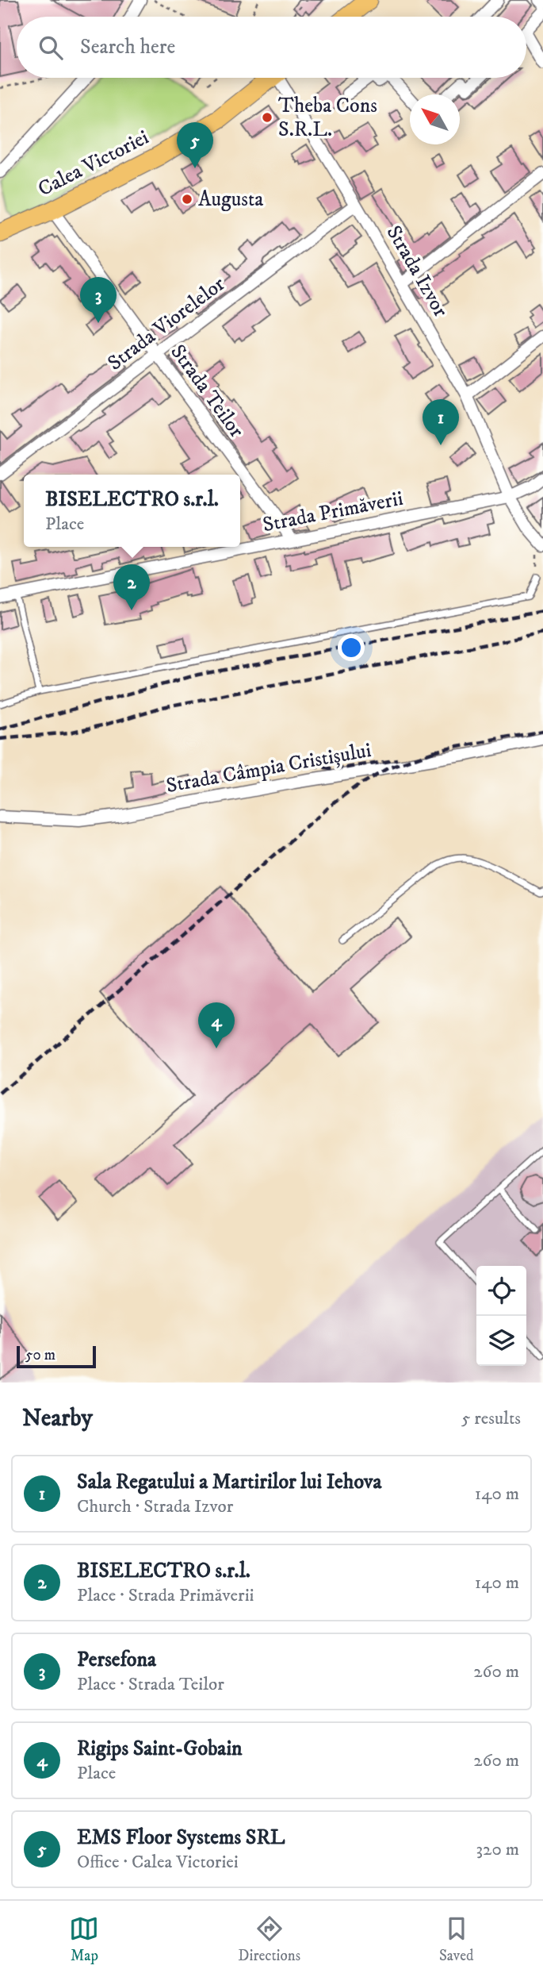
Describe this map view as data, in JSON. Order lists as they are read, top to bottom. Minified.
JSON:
{"streets":{"main road":["Calea Victoriei"],"street":["Strada Izvor","Strada Viorelelor","Strada Teilor","Strada Primăverii","Strada Câmpia Cristișului"]},"crossings":[["Calea Victoriei","Strada Teilor"],["Strada Izvor","Strada Viorelelor"],["Strada Izvor","Strada Primăverii"],["Strada Viorelelor","Strada Teilor"],["Strada Teilor","Strada Primăverii"]],"places":["Theba Cons S.R.L.","Augusta"],"scale_bar":"50 m","north":"top left","page":{"search":"Search here","pins":["5","3","1","2","4"],"popup":["BISELECTRO s.r.l.","Place"],"scale":"50 m","heading":["Nearby","5 results"],"list":[{"mark":"1","name":"Sala Regatului a Martirilor lui Iehova","note":"Church · Strada Izvor","value":"140 m"},{"mark":"2","name":"BISELECTRO s.r.l.","note":"Place · Strada Primăverii","value":"140 m"},{"mark":"3","name":"Persefona","note":"Place · Strada Teilor","value":"260 m"},{"mark":"4","name":"Rigips Saint-Gobain","note":"Place","value":"260 m"},{"mark":"5","name":"EMS Floor Systems SRL","note":"Office · Calea Victoriei","value":"320 m"}],"nav":["Map","Directions","Saved"]}}
